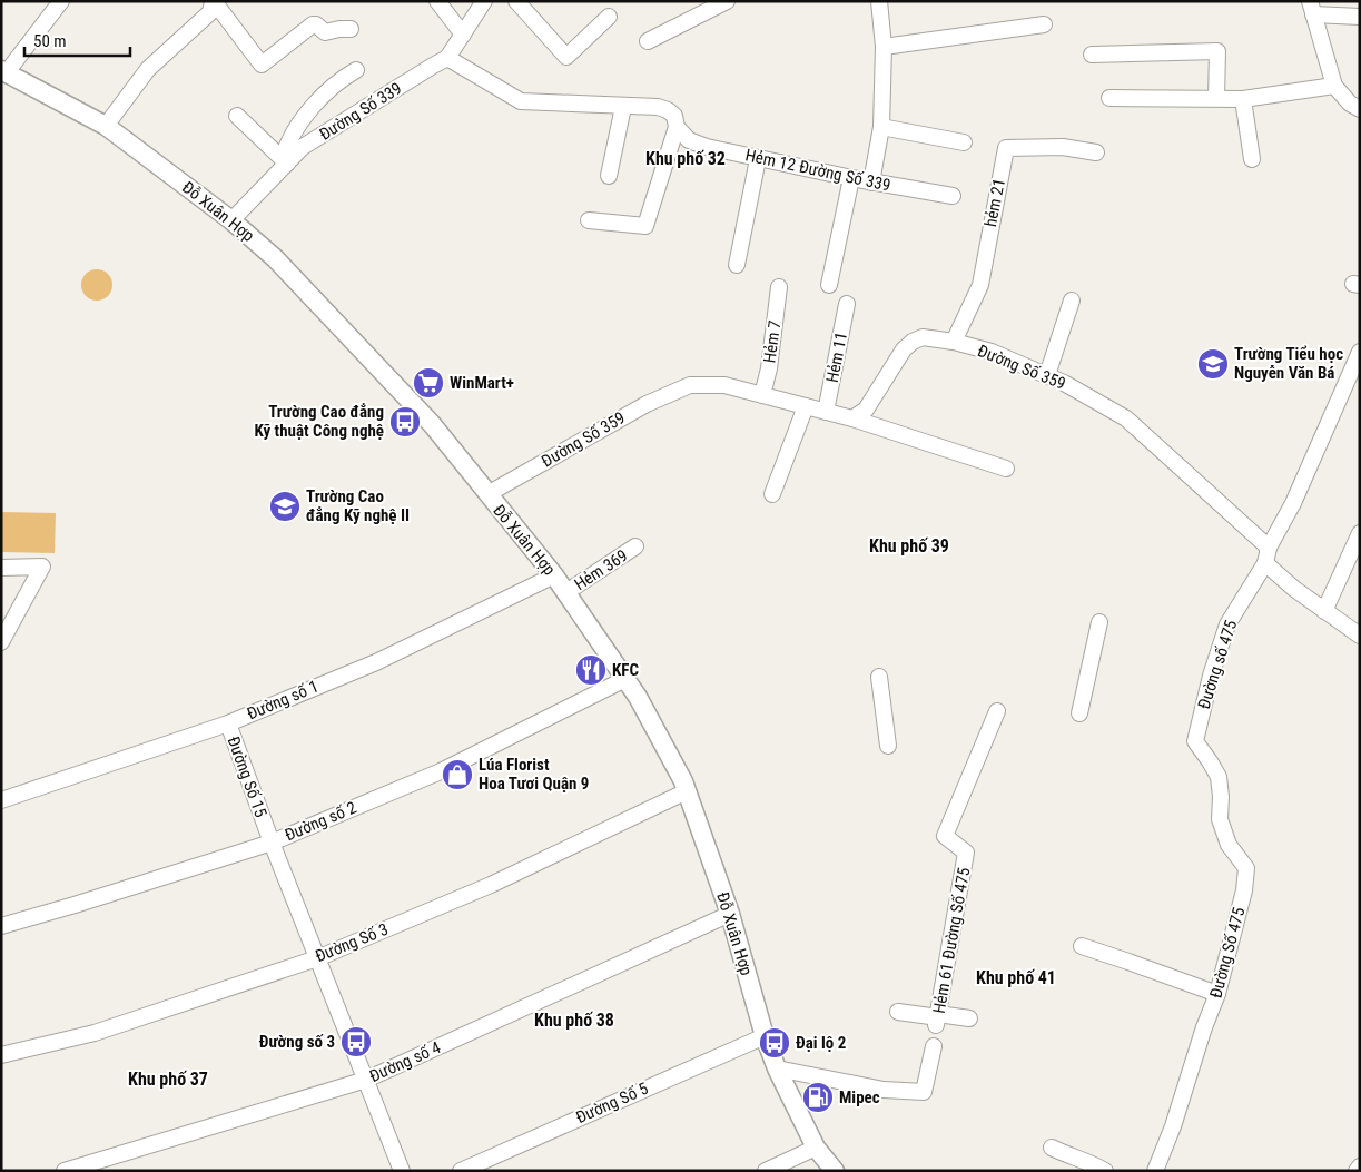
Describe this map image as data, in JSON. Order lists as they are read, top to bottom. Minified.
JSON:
{"streets":{"main road":["Đỗ Xuân Hợp"],"street":["Đường Số 339","Hẻm 12 Đường Số 339","hẻm 21","Hẻm 7","Hẻm 11","Đường Số 359","Hẻm 369","Đường số 475","Đường số 1","Đường Số 15","Đường số 2","Hẻm 61 Đường Số 475","Đường Số 3","Đường Số 475","Đường số 4","Đường Số 5"]},"crossings":[["Đường Số 339","Hẻm 12 Đường Số 339"],["Đường Số 339","Đỗ Xuân Hợp"],["hẻm 21","Đường Số 359"],["Đỗ Xuân Hợp","Đường Số 359"],["Đỗ Xuân Hợp","Hẻm 369"],["Đỗ Xuân Hợp","Đường số 1"],["Đỗ Xuân Hợp","Đường số 2"],["Đỗ Xuân Hợp","Đường Số 3"],["Đỗ Xuân Hợp","Đường số 4"],["Đỗ Xuân Hợp","Đường Số 5"],["Hẻm 7","Đường Số 359"],["Hẻm 11","Đường Số 359"],["Đường số 475","Đường Số 475"],["Đường số 1","Đường Số 15"],["Đường Số 15","Đường số 2"],["Đường Số 15","Đường Số 3"],["Đường Số 15","Đường số 4"]],"districts":["Khu phố 32","Khu phố 39","Khu phố 41","Khu phố 38","Khu phố 37"],"places":{"school or university":["Trường Tiểu học Nguyễn Văn Bá","Trường Cao đẳng Kỹ nghệ II"],"supermarket":["WinMart+"],"bus stop":["Trường Cao đẳng Kỹ thuật Công nghệ","Đường số 3","Đại lộ 2"],"restaurant":["KFC"],"shop":["Lúa Florist Hoa Tươi Quận 9"],"fuel station":["Mipec"]},"scale_bar":"50 m"}
